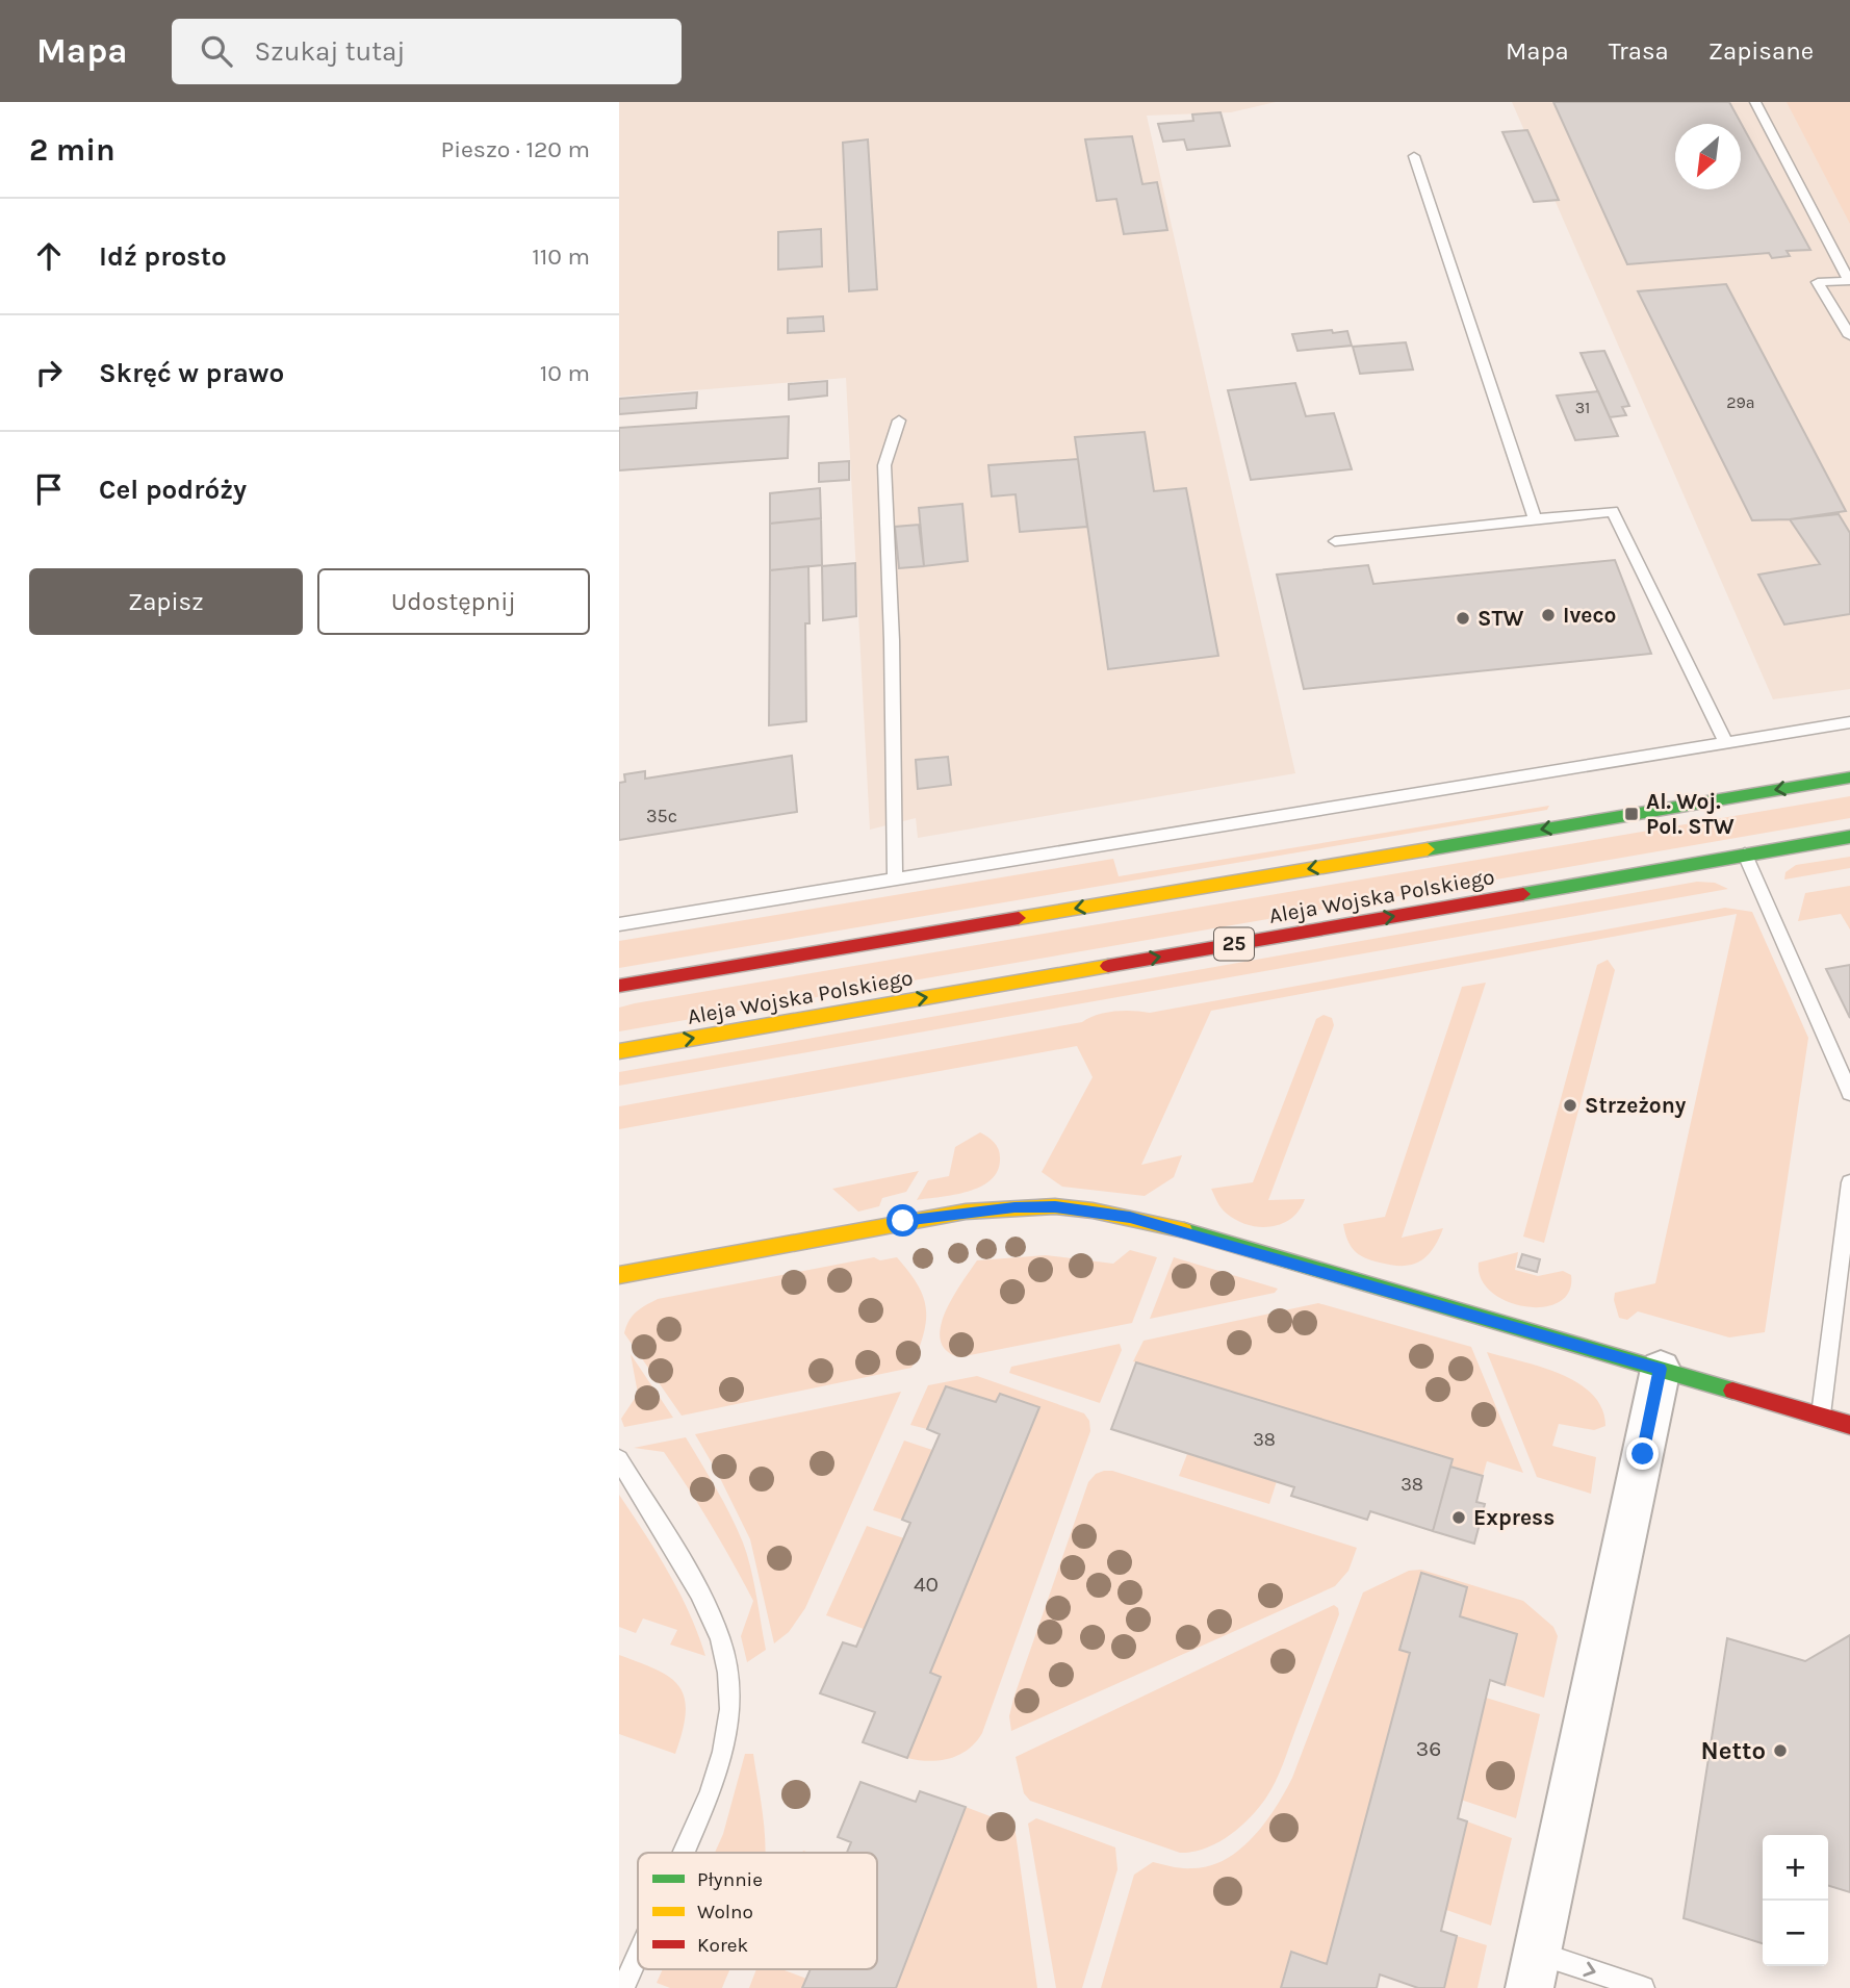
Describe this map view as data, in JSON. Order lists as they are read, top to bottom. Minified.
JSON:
{"streets":{"main road":["Aleja Wojska Polskiego","25"]},"places":{"other":["Iveco","STW","Strzeżony","Express","Netto"],"transit":["Al. Woj. Pol. STW"]},"house_numbers":["29a","31","35c","38","38","40","36"],"legend":["Płynnie","Wolno","Korek"],"north":"bottom left","page":{"header":"Mapa","search":"Szukaj tutaj","nav":["Mapa","Trasa","Zapisane"],"heading":["2 min","Pieszo · 120 m"],"list":[["Idź prosto","110 m"],["Skręć w prawo","10 m"],"Cel podróży"],"buttons":["Zapisz","Udostępnij"],"map_buttons":["+","−"]}}
